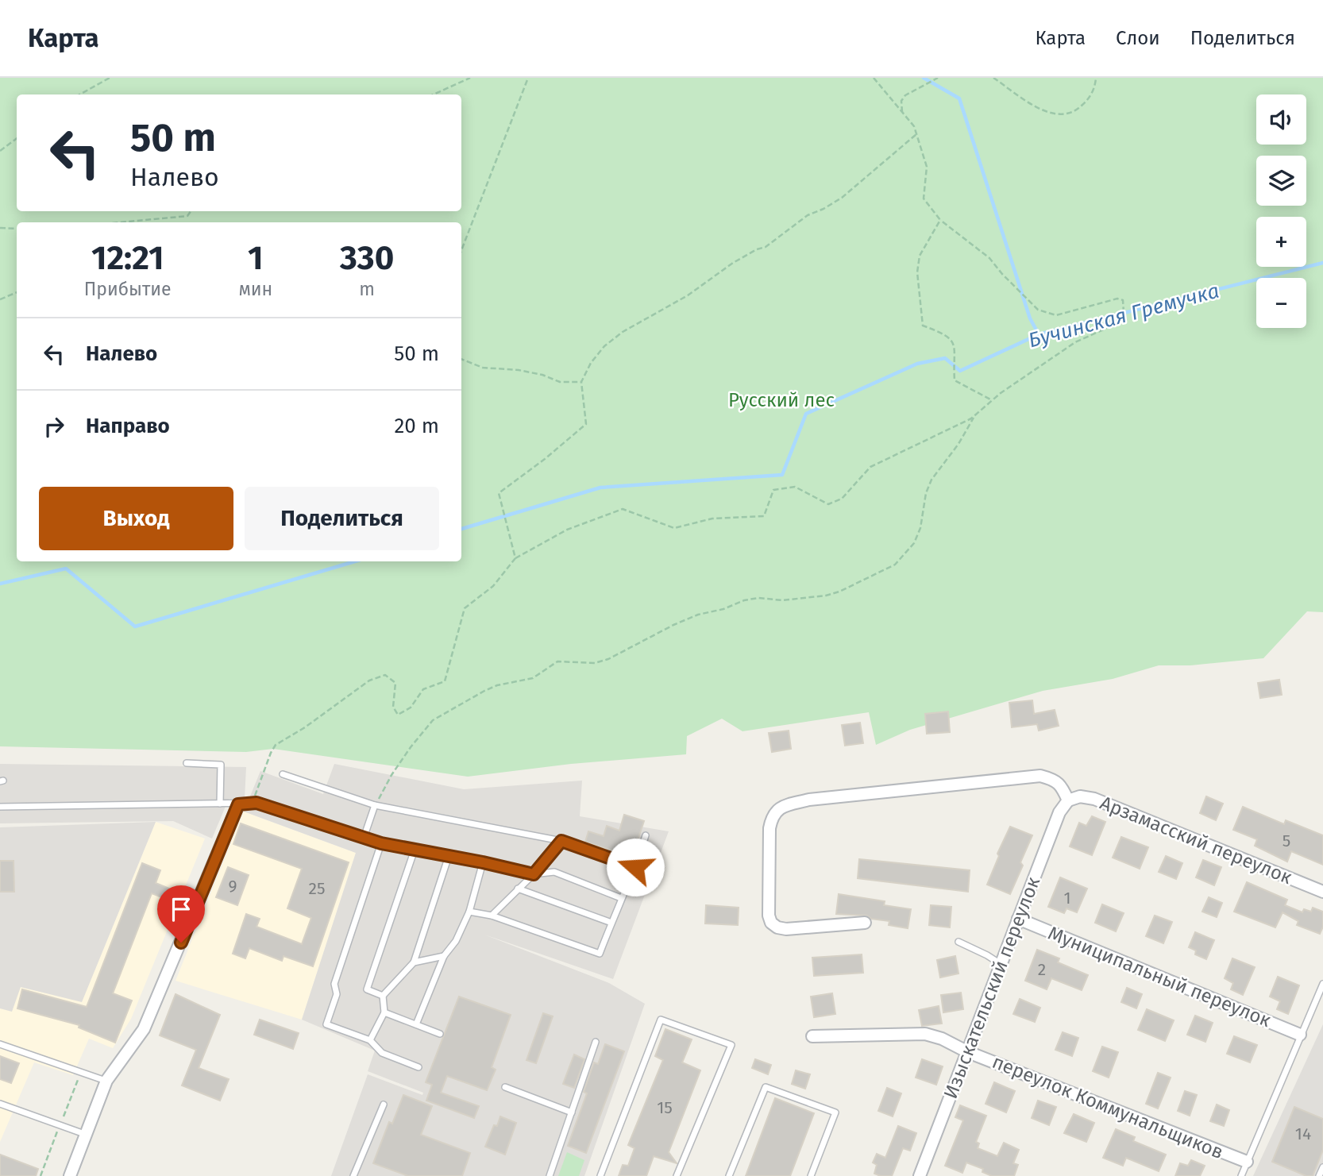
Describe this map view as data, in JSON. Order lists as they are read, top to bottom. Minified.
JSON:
{"streets":{"street":["Арзамасский переулок","Муниципальный переулок","Изыскательский переулок","переулок Коммунальщиков"]},"crossings":[["Арзамасский переулок","Изыскательский переулок"],["Муниципальный переулок","Изыскательский переулок"],["Изыскательский переулок","переулок Коммунальщиков"]],"water":["Бучинская Гремучка"],"parks":["Русский лес"],"house_numbers":["5","9","25","1","2","15","14"],"page":{"header":"Карта","nav":["Карта","Слои","Поделиться"],"map_buttons":["+","−"],"turn":["50 m","Налево"],"eta":["12:21","Прибытие","1","мин","330","m"],"list":[{"name":"Налево","value":"50 m"},{"name":"Направо","value":"20 m"}],"buttons":["Выход","Поделиться"]}}
